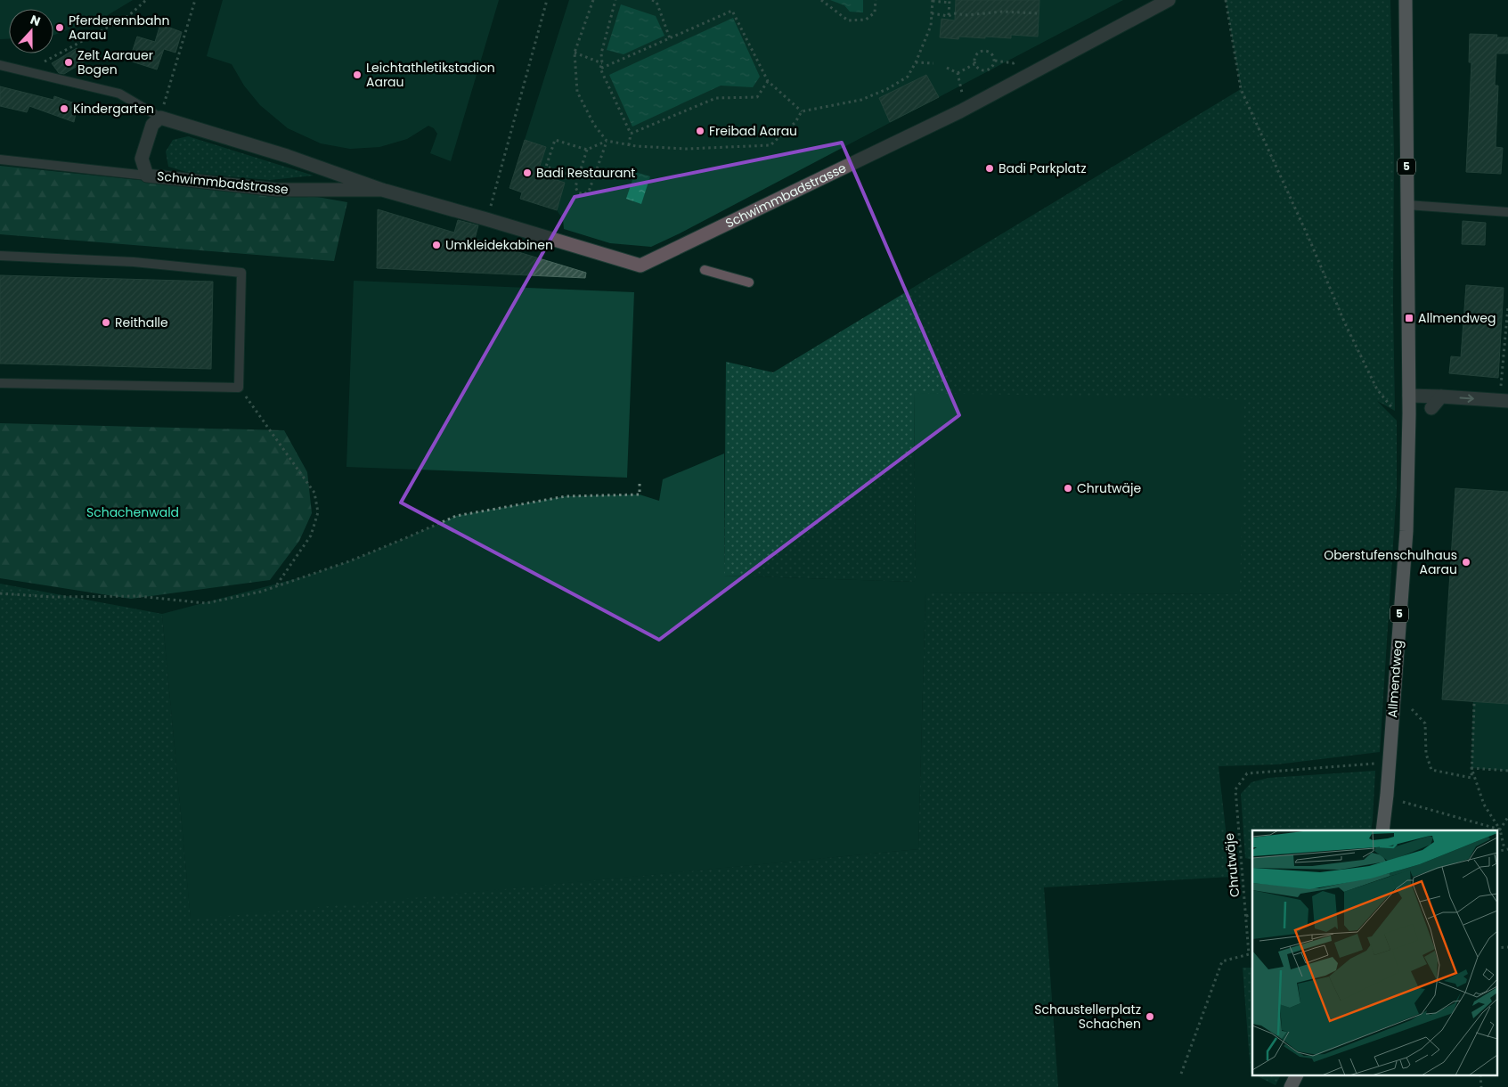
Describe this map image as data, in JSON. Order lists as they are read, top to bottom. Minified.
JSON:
{"streets":{"main road":["5","Allmendweg"],"street":["Schwimmbadstrasse"],"path":["Chrutwäje"]},"crossings":[["Allmendweg","Chrutwäje"]],"parks":["Schachenwald"],"places":{"other":["Pferderennbahn Aarau","Zelt Aarauer Bogen","Leichtathletikstadion Aarau","Kindergarten","Freibad Aarau","Badi Parkplatz","Badi Restaurant","Umkleidekabinen","Reithalle","Chrutwäje","Oberstufenschulhaus Aarau","Schaustellerplatz Schachen"],"transit":["Allmendweg"]},"north":"top"}
